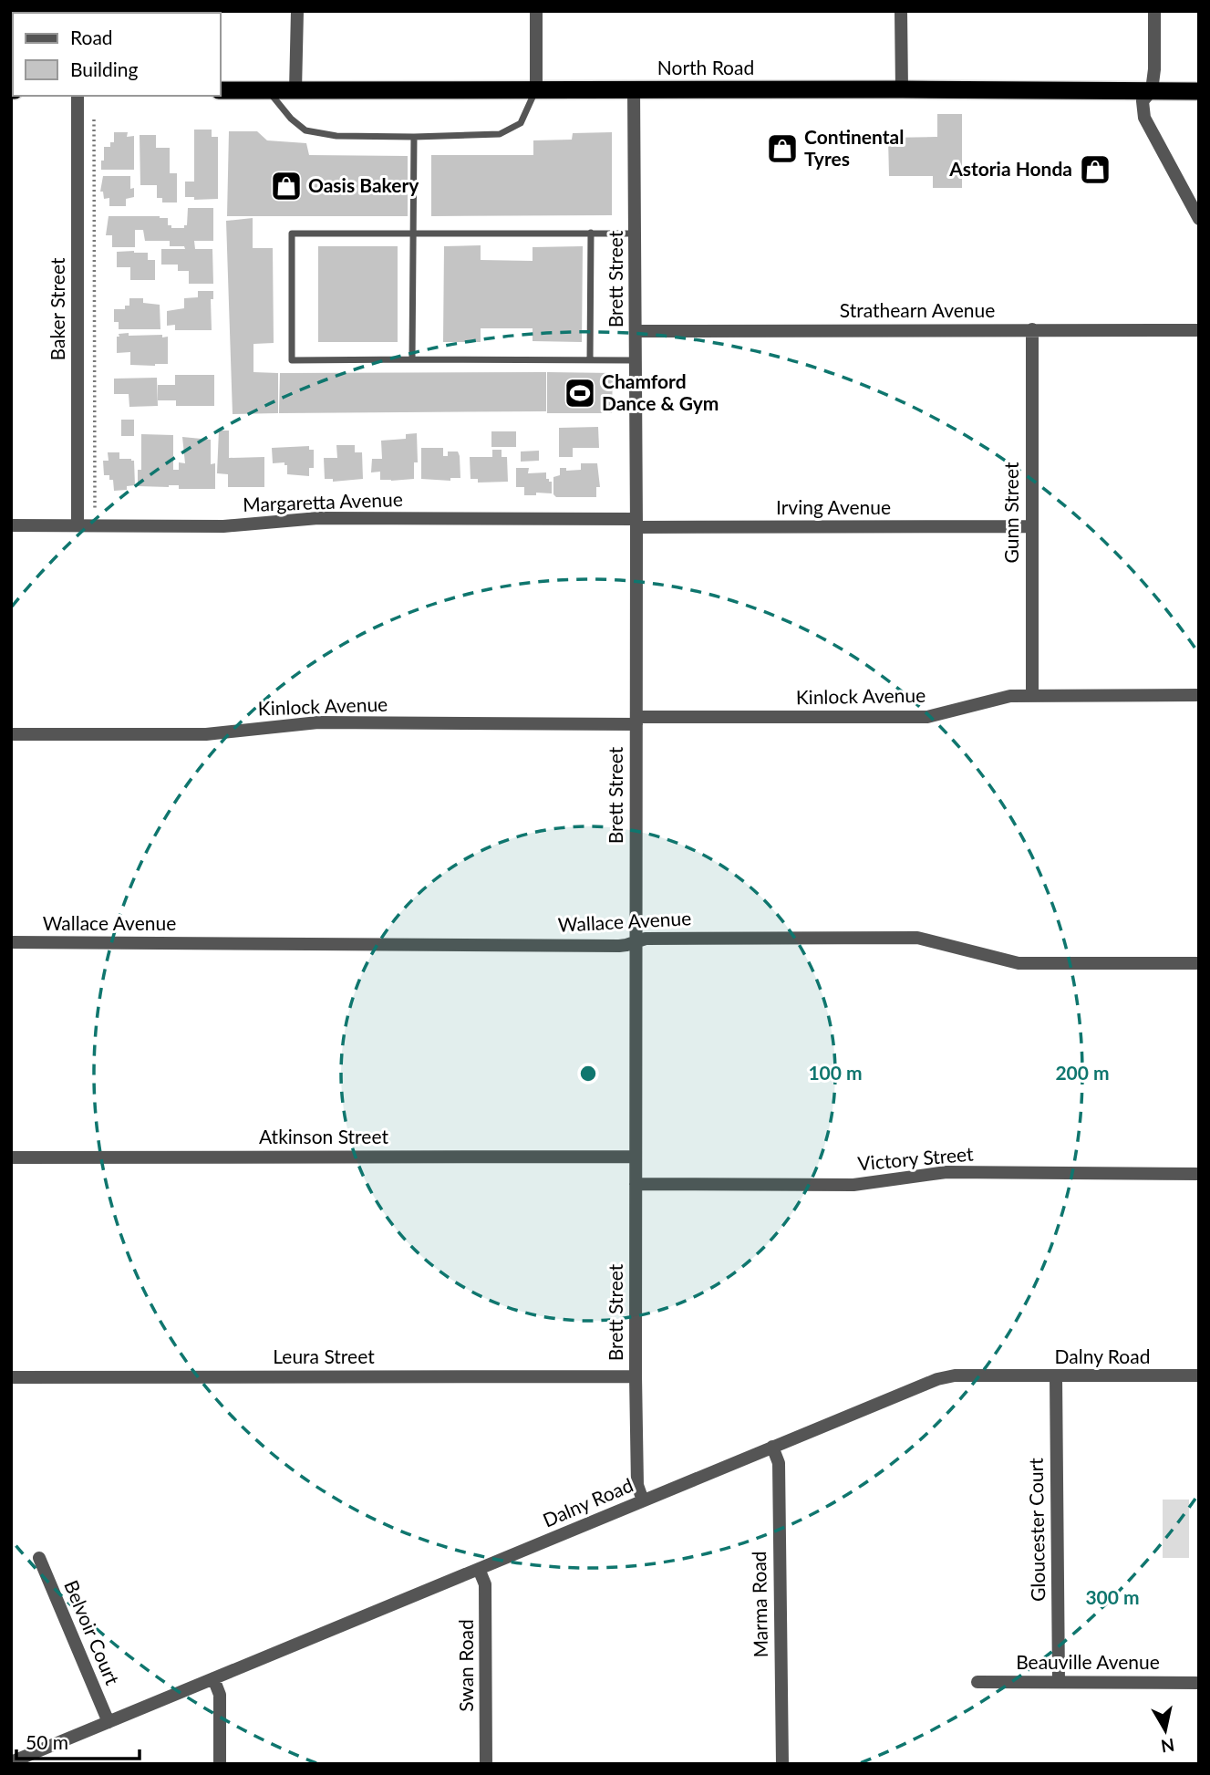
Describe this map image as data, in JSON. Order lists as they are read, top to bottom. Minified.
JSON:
{"streets":{"highway":["North Road"],"street":["Brett Street","Baker Street","Strathearn Avenue","Margaretta Avenue","Irving Avenue","Gunn Street","Kinlock Avenue","Wallace Avenue","Atkinson Street","Victory Street","Leura Street","Dalny Road","Gloucester Court","Marma Road","Belvoir Court","Beauville Avenue","Swan Road"]},"crossings":[["North Road","Brett Street"],["Brett Street","Strathearn Avenue"],["Brett Street","Margaretta Avenue"],["Brett Street","Irving Avenue"],["Brett Street","Kinlock Avenue"],["Brett Street","Wallace Avenue"],["Brett Street","Atkinson Street"],["Brett Street","Victory Street"],["Brett Street","Leura Street"],["Brett Street","Dalny Road"],["Baker Street","Margaretta Avenue"],["Strathearn Avenue","Gunn Street"],["Margaretta Avenue","Irving Avenue"],["Irving Avenue","Gunn Street"],["Gunn Street","Kinlock Avenue"],["Dalny Road","Gloucester Court"],["Dalny Road","Marma Road"],["Dalny Road","Belvoir Court"],["Dalny Road","Swan Road"],["Gloucester Court","Beauville Avenue"]],"places":{"shop":["Continental Tyres","Astoria Honda","Oasis Bakery"],"sports":["Chamford Dance & Gym"]},"legend":["Road","Building"],"scale_bar":"50 m","north":"bottom","rings":["100 m","200 m","300 m"]}
